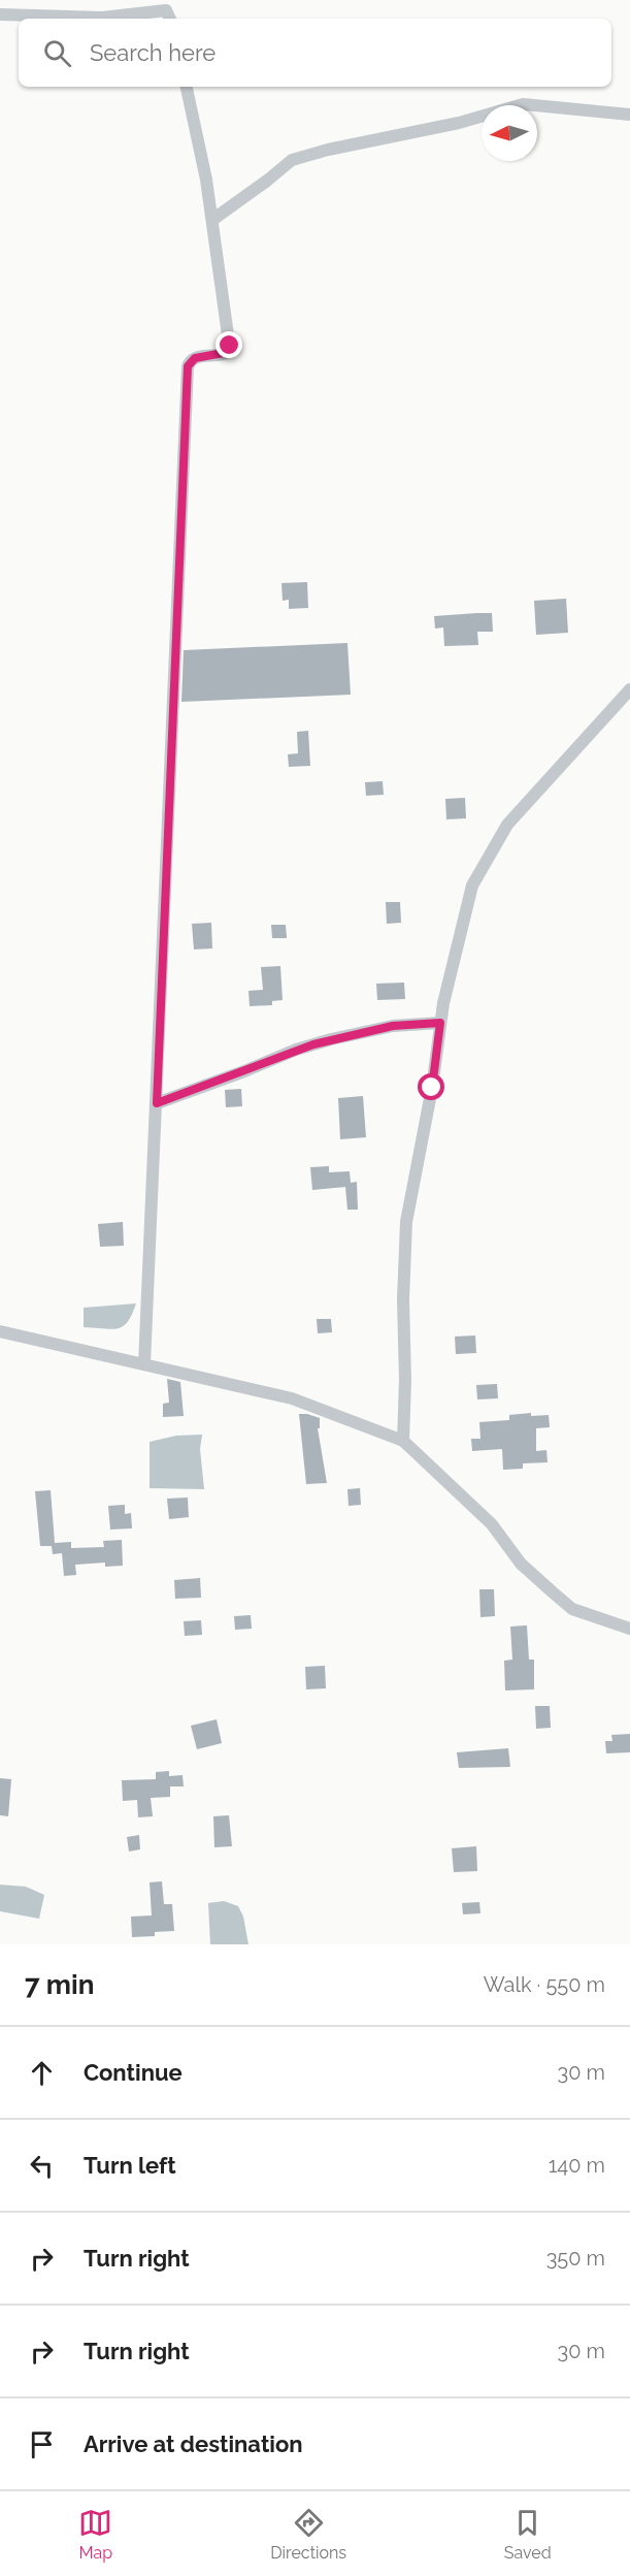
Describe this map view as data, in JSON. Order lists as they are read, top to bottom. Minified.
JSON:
{"north":"left","page":{"search":"Search here","heading":["7 min","Walk · 550 m"],"list":[["Continue","30 m"],["Turn left","140 m"],["Turn right","350 m"],["Turn right","30 m"],"Arrive at destination"],"nav":["Map","Directions","Saved"]}}
